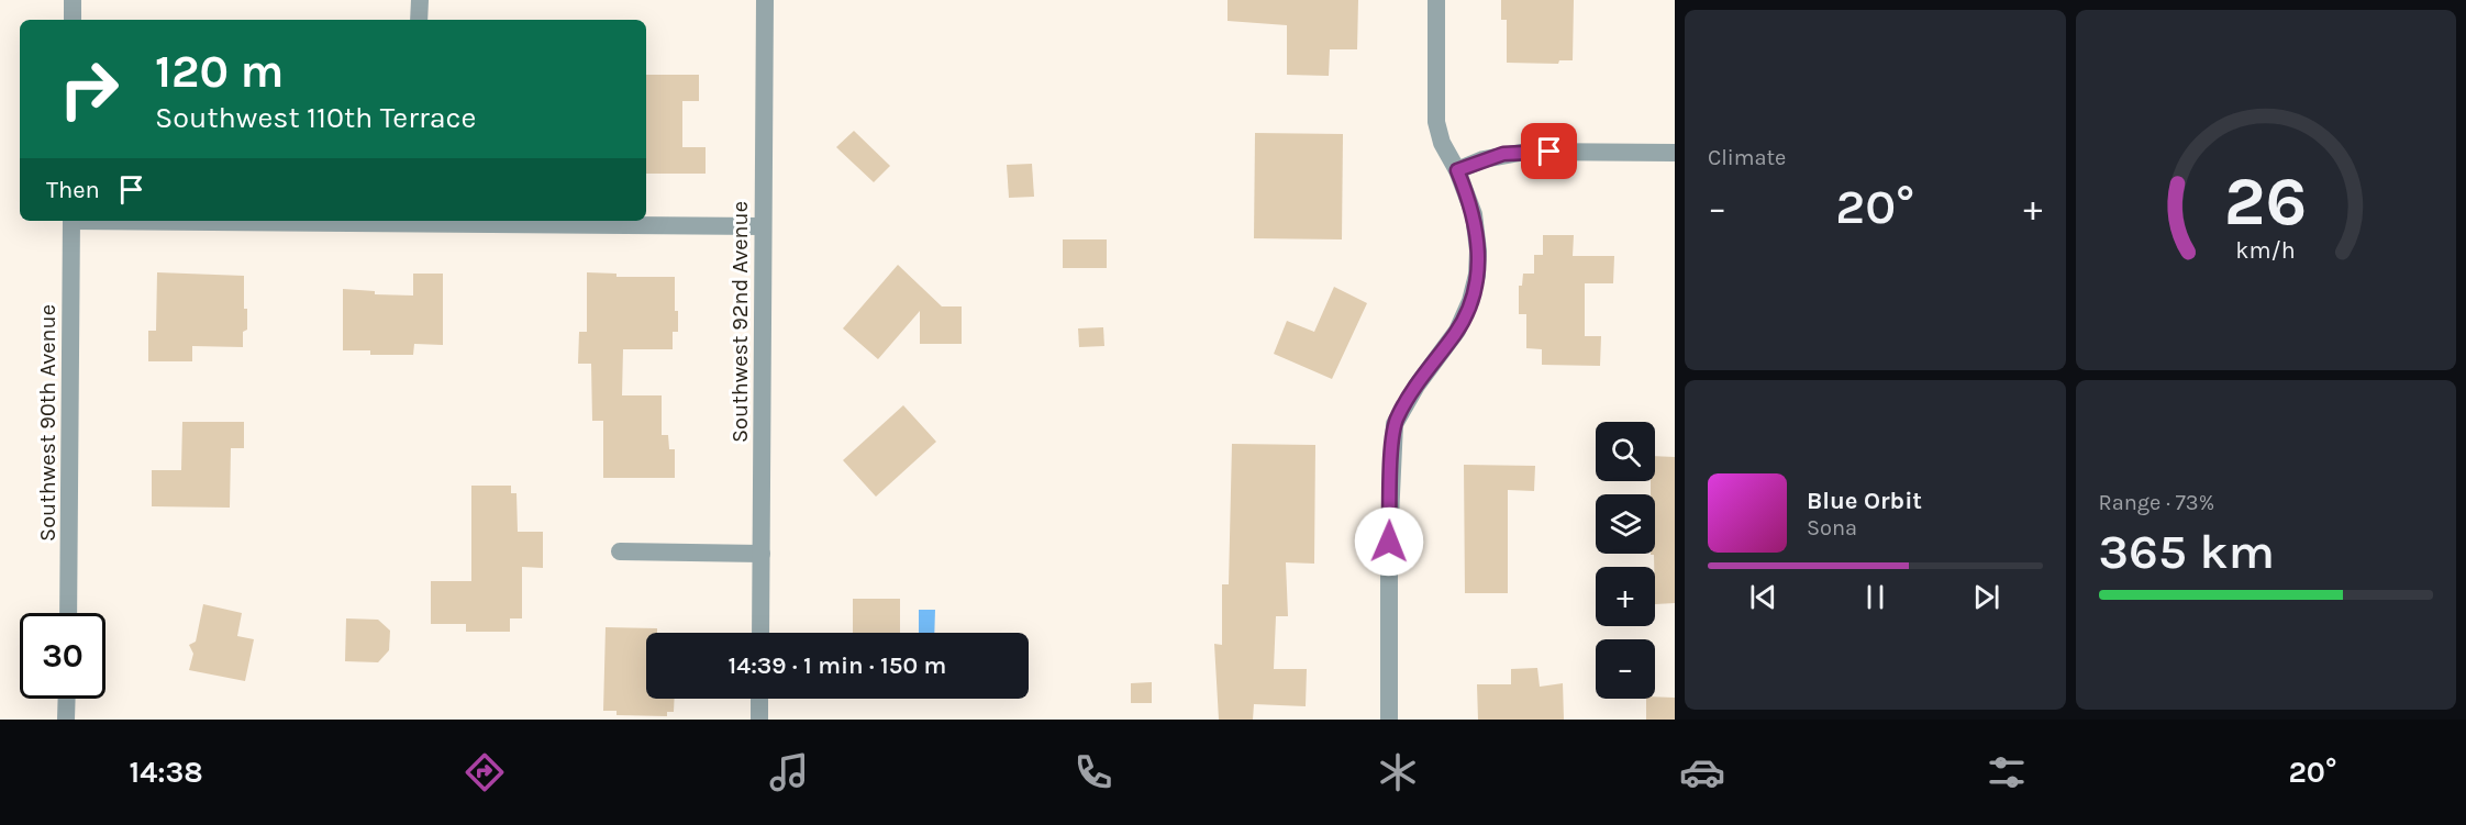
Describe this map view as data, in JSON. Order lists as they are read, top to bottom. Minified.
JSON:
{"streets":{"street":["Southwest 92nd Avenue","Southwest 90th Avenue"]},"page":{"tile":["Climate",["Range · 73%","365 km"]],"turn":["120 m","Southwest 110th Terrace"],"then":"Then","heat":["−","20°","+"],"map_buttons":["+","−"],"song":["Blue Orbit","Sona"],"limit":"30","trip":"14:39 · 1 min · 150 m","tabs":["14:38","20°"],"gauge":["26","km/h"]}}
